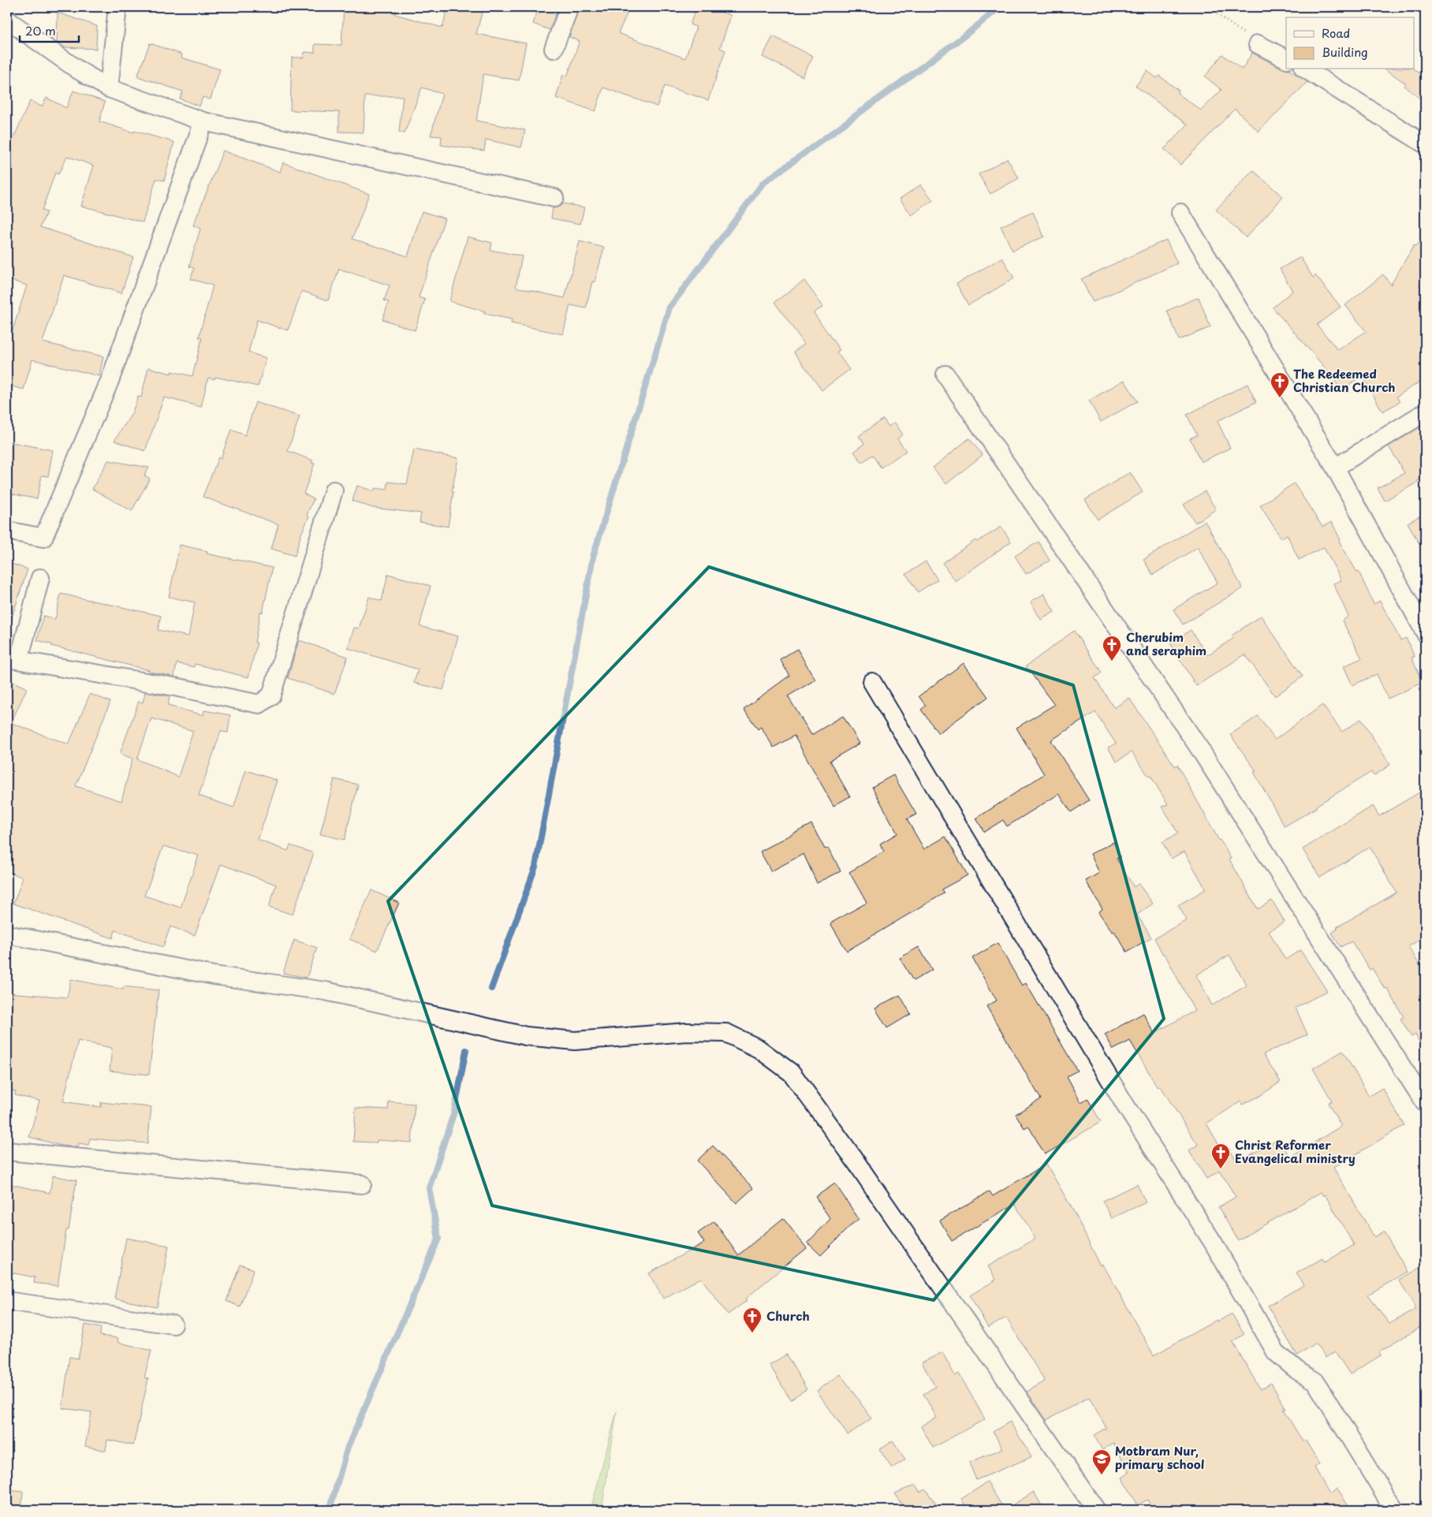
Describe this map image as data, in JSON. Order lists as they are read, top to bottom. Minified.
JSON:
{"places":{"church":["The Redeemed Christian Church","Cherubim and seraphim","Christ Reformer Evangelical ministry","Church"],"school or university":["Motbram Nur, primary school"]},"legend":["Road","Building"],"scale_bar":"20 m"}
